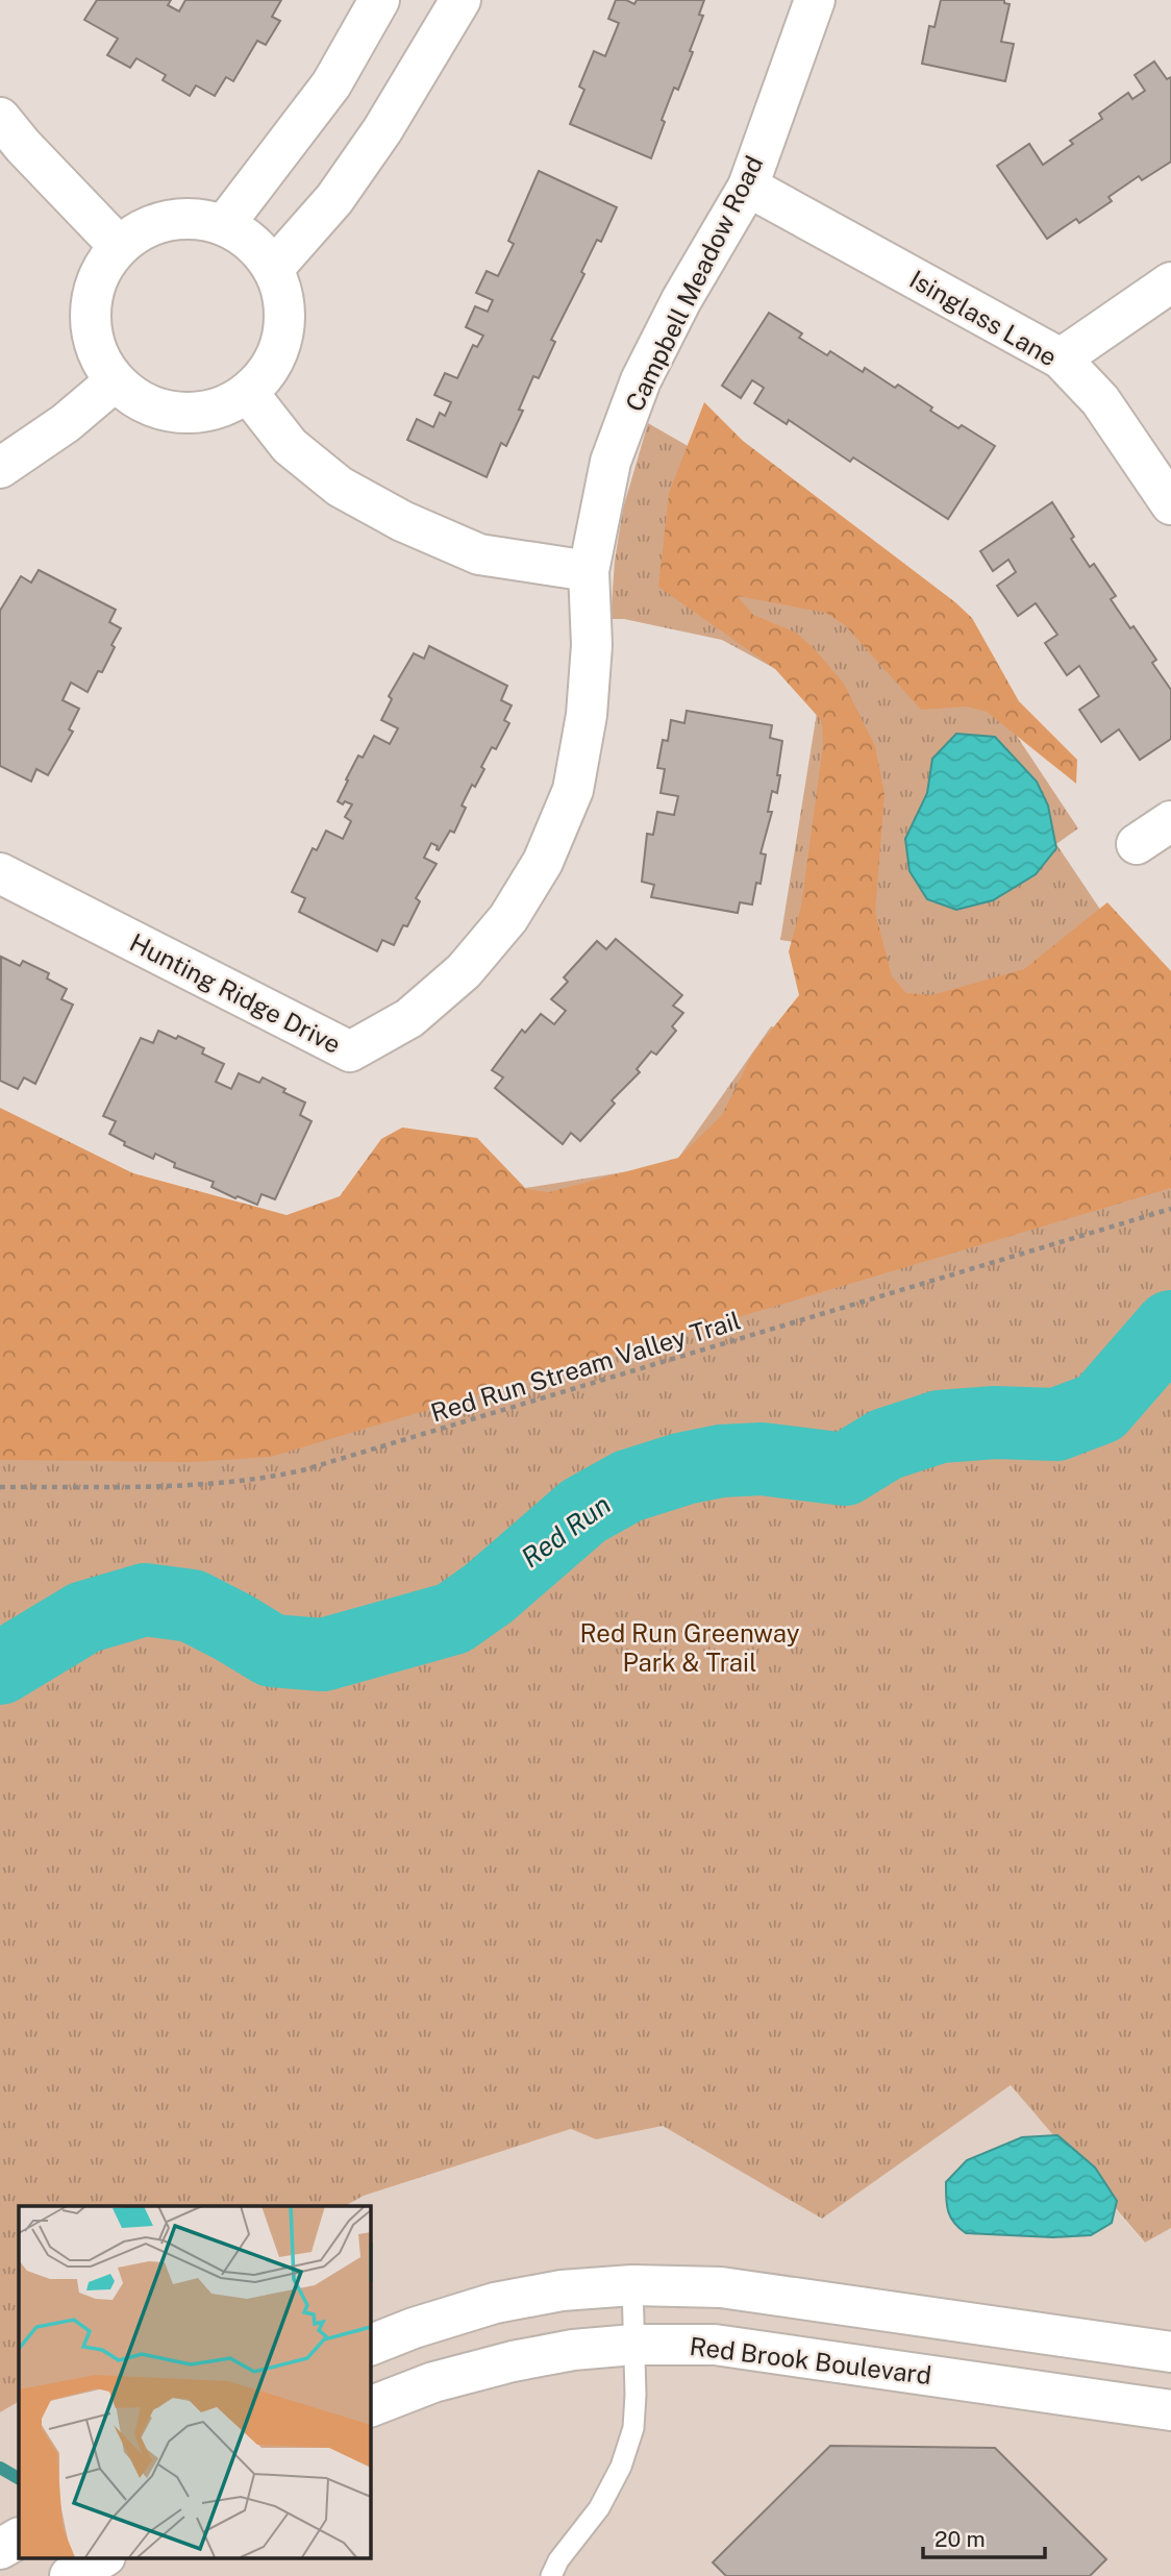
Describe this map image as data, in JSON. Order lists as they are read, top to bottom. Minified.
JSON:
{"streets":{"street":["Campbell Meadow Road","Isinglass Lane","Hunting Ridge Drive","Red Brook Boulevard"],"path":["Red Run Stream Valley Trail"]},"crossings":[["Campbell Meadow Road","Isinglass Lane"],["Campbell Meadow Road","Hunting Ridge Drive"]],"water":["Red Run"],"parks":["Red Run Greenway Park & Trail"],"scale_bar":"20 m"}
